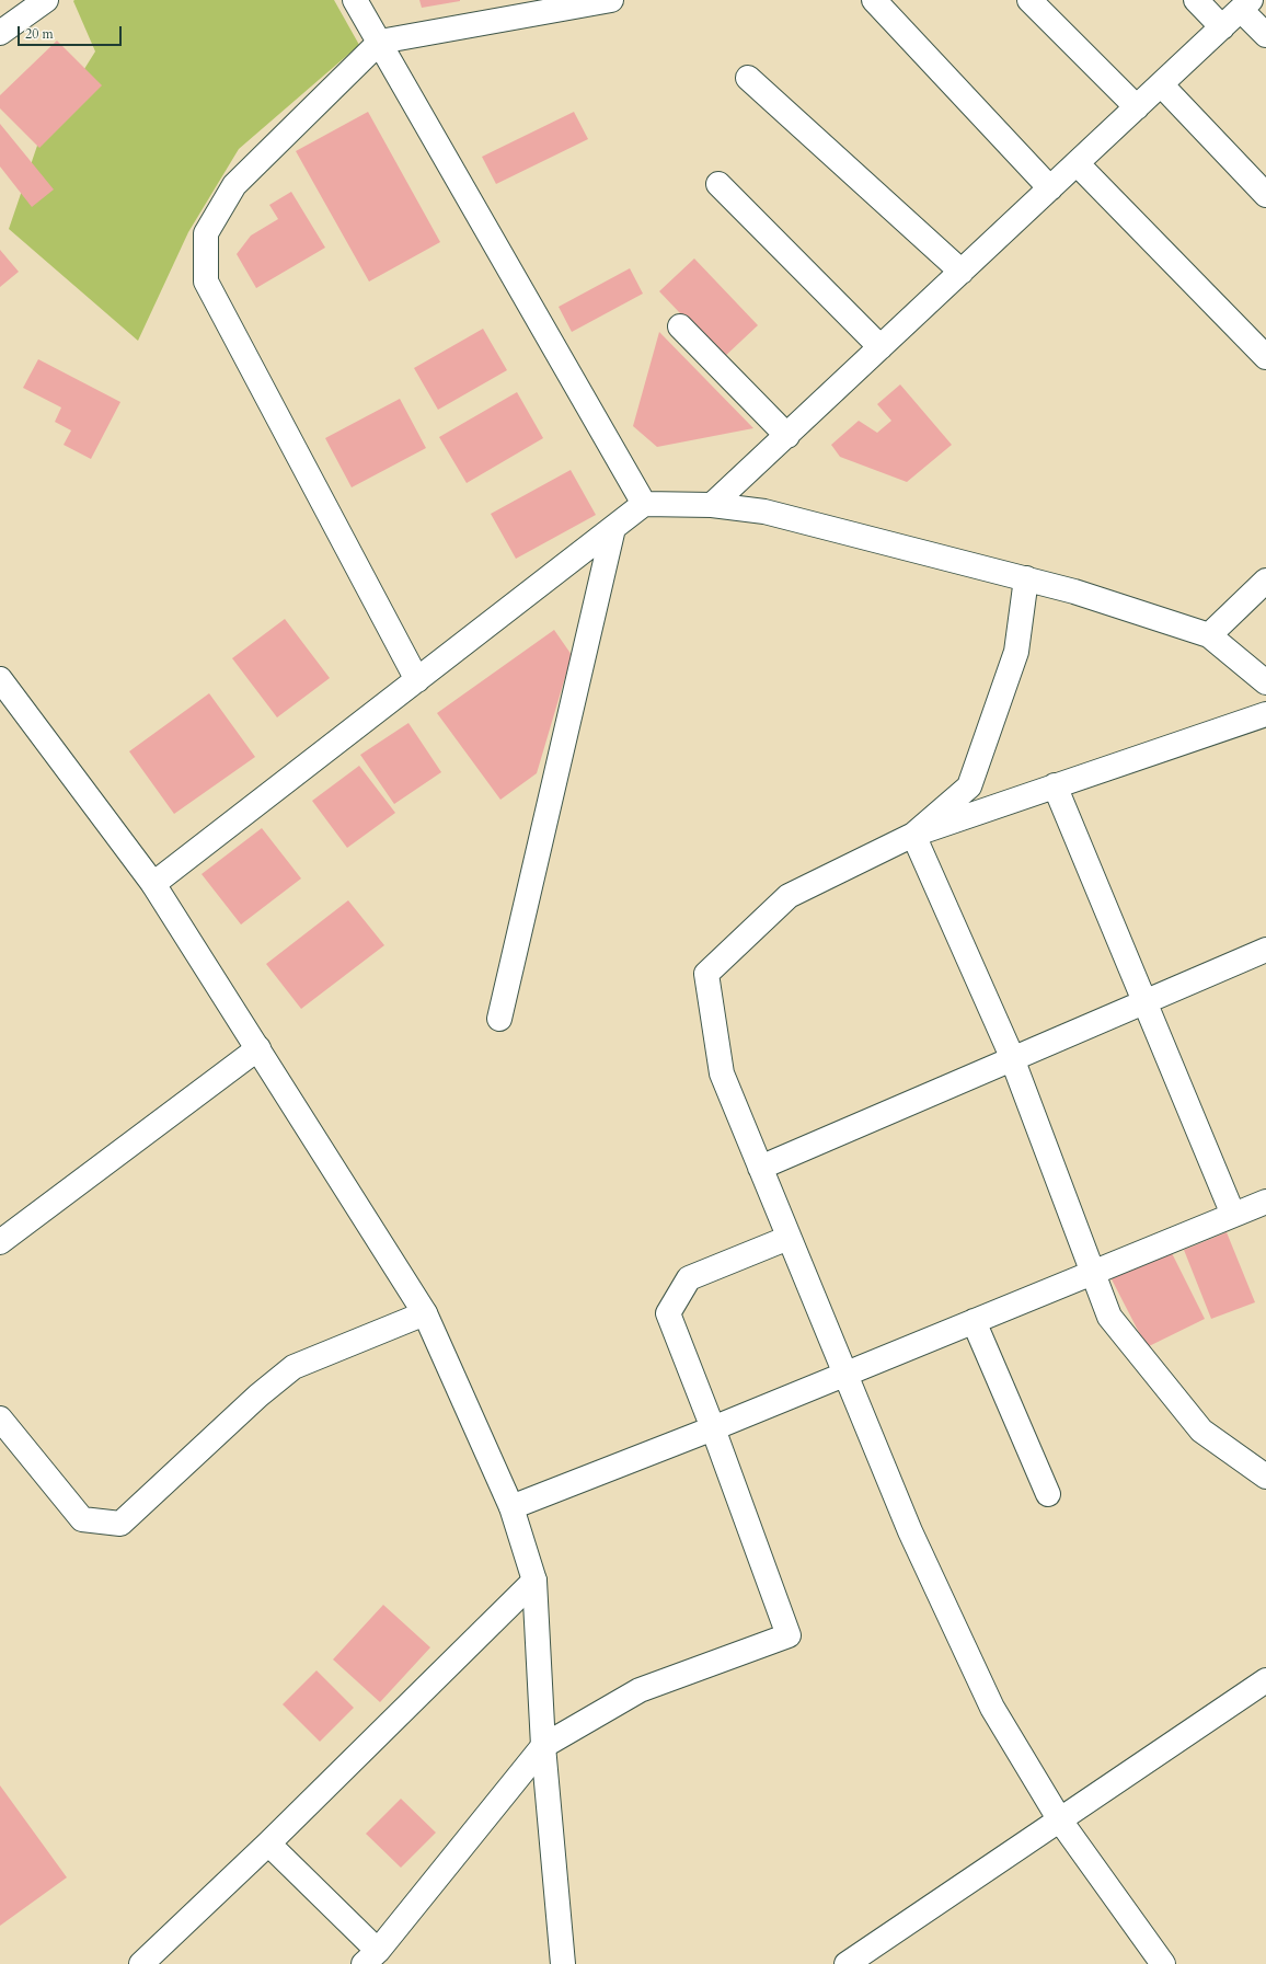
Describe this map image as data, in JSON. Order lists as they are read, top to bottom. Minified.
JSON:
{"scale_bar":"20 m"}
